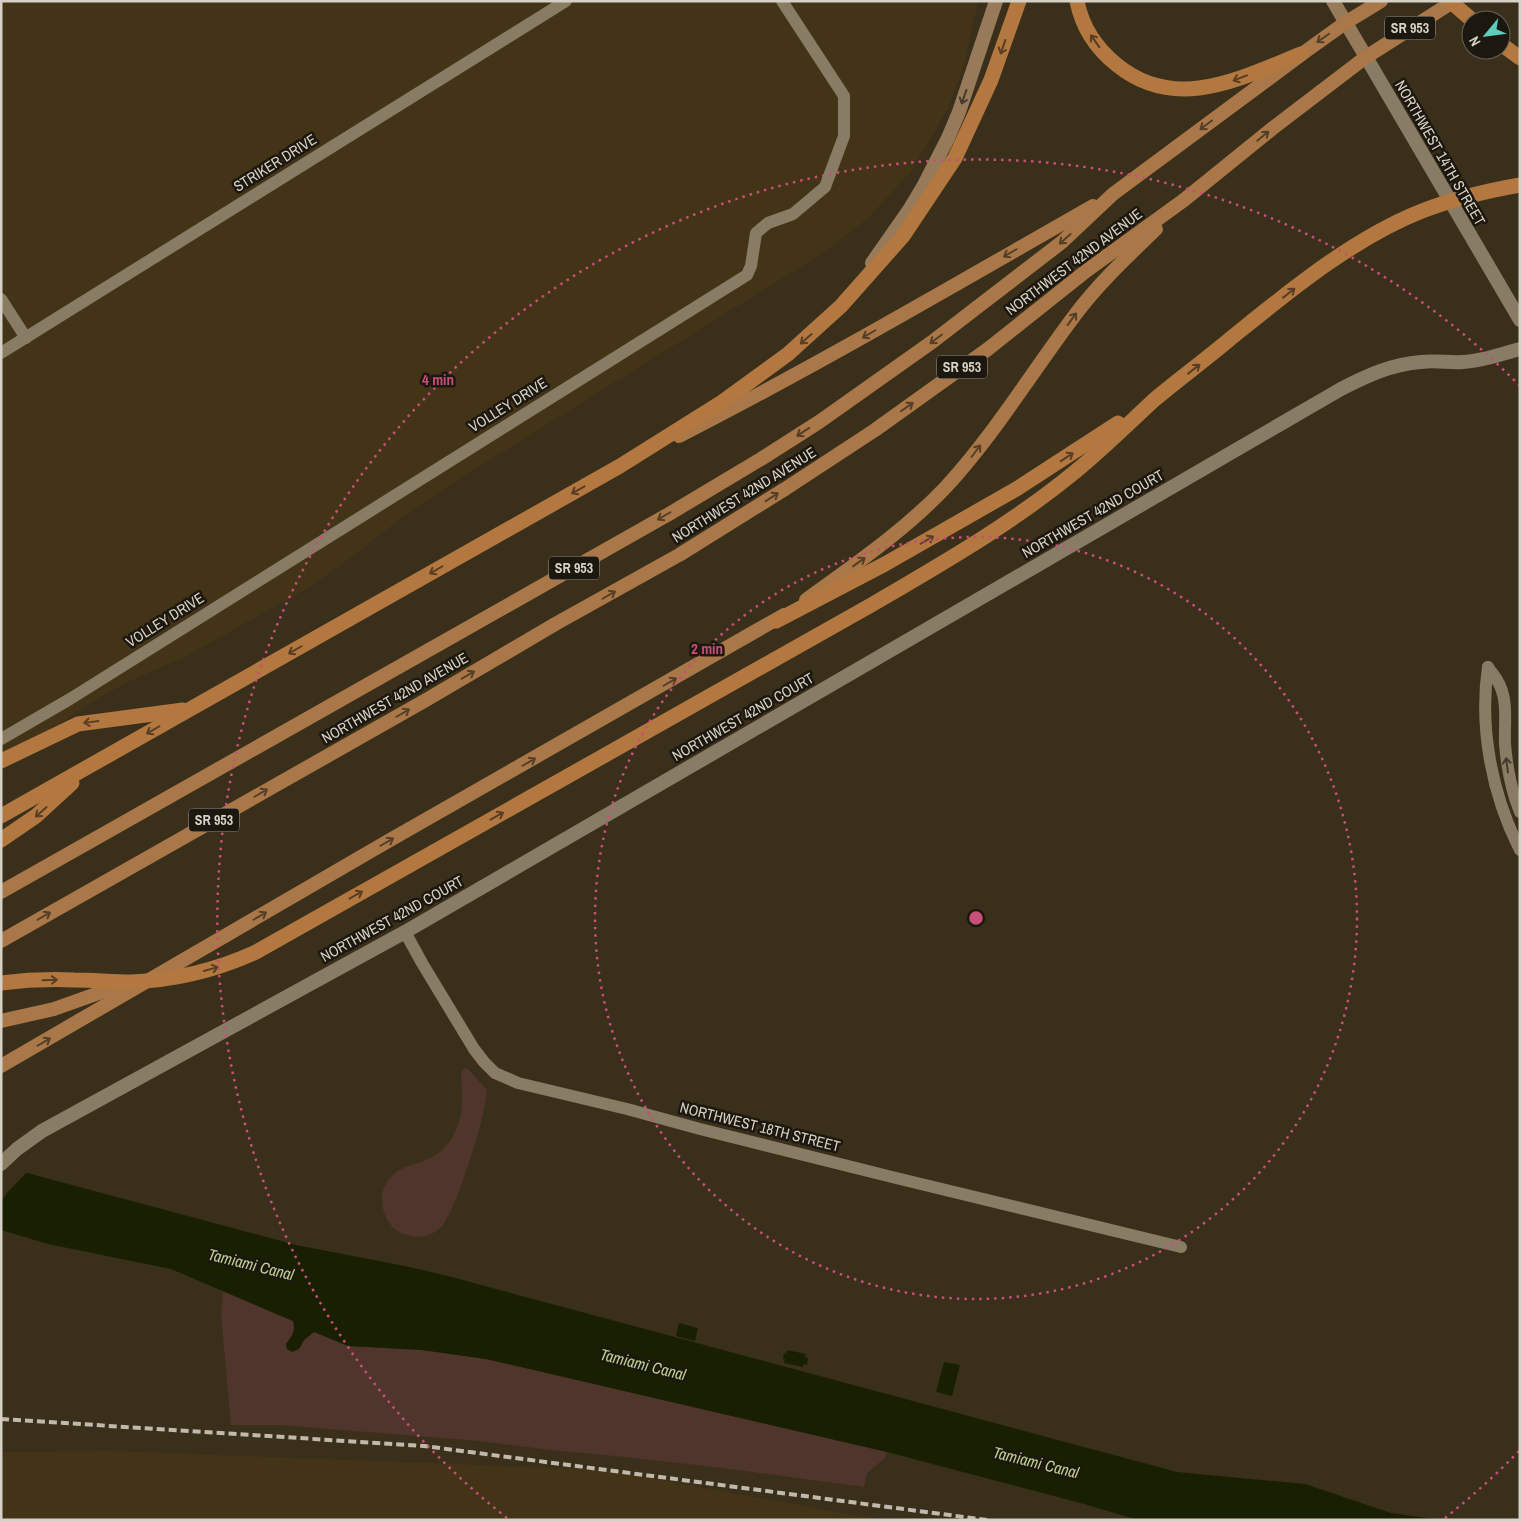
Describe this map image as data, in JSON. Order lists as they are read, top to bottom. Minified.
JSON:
{"streets":{"highway":["SR 953","NORTHWEST 42ND AVENUE"],"main road":["NORTHWEST 14TH STREET"],"street":["STRIKER DRIVE","VOLLEY DRIVE","NORTHWEST 42ND COURT","NORTHWEST 18TH STREET"]},"crossings":[["NORTHWEST 14TH STREET","NORTHWEST 42ND AVENUE"],["NORTHWEST 42ND COURT","NORTHWEST 18TH STREET"]],"water":["Tamiami Canal"],"north":"bottom left","rings":["4 min","2 min"]}
